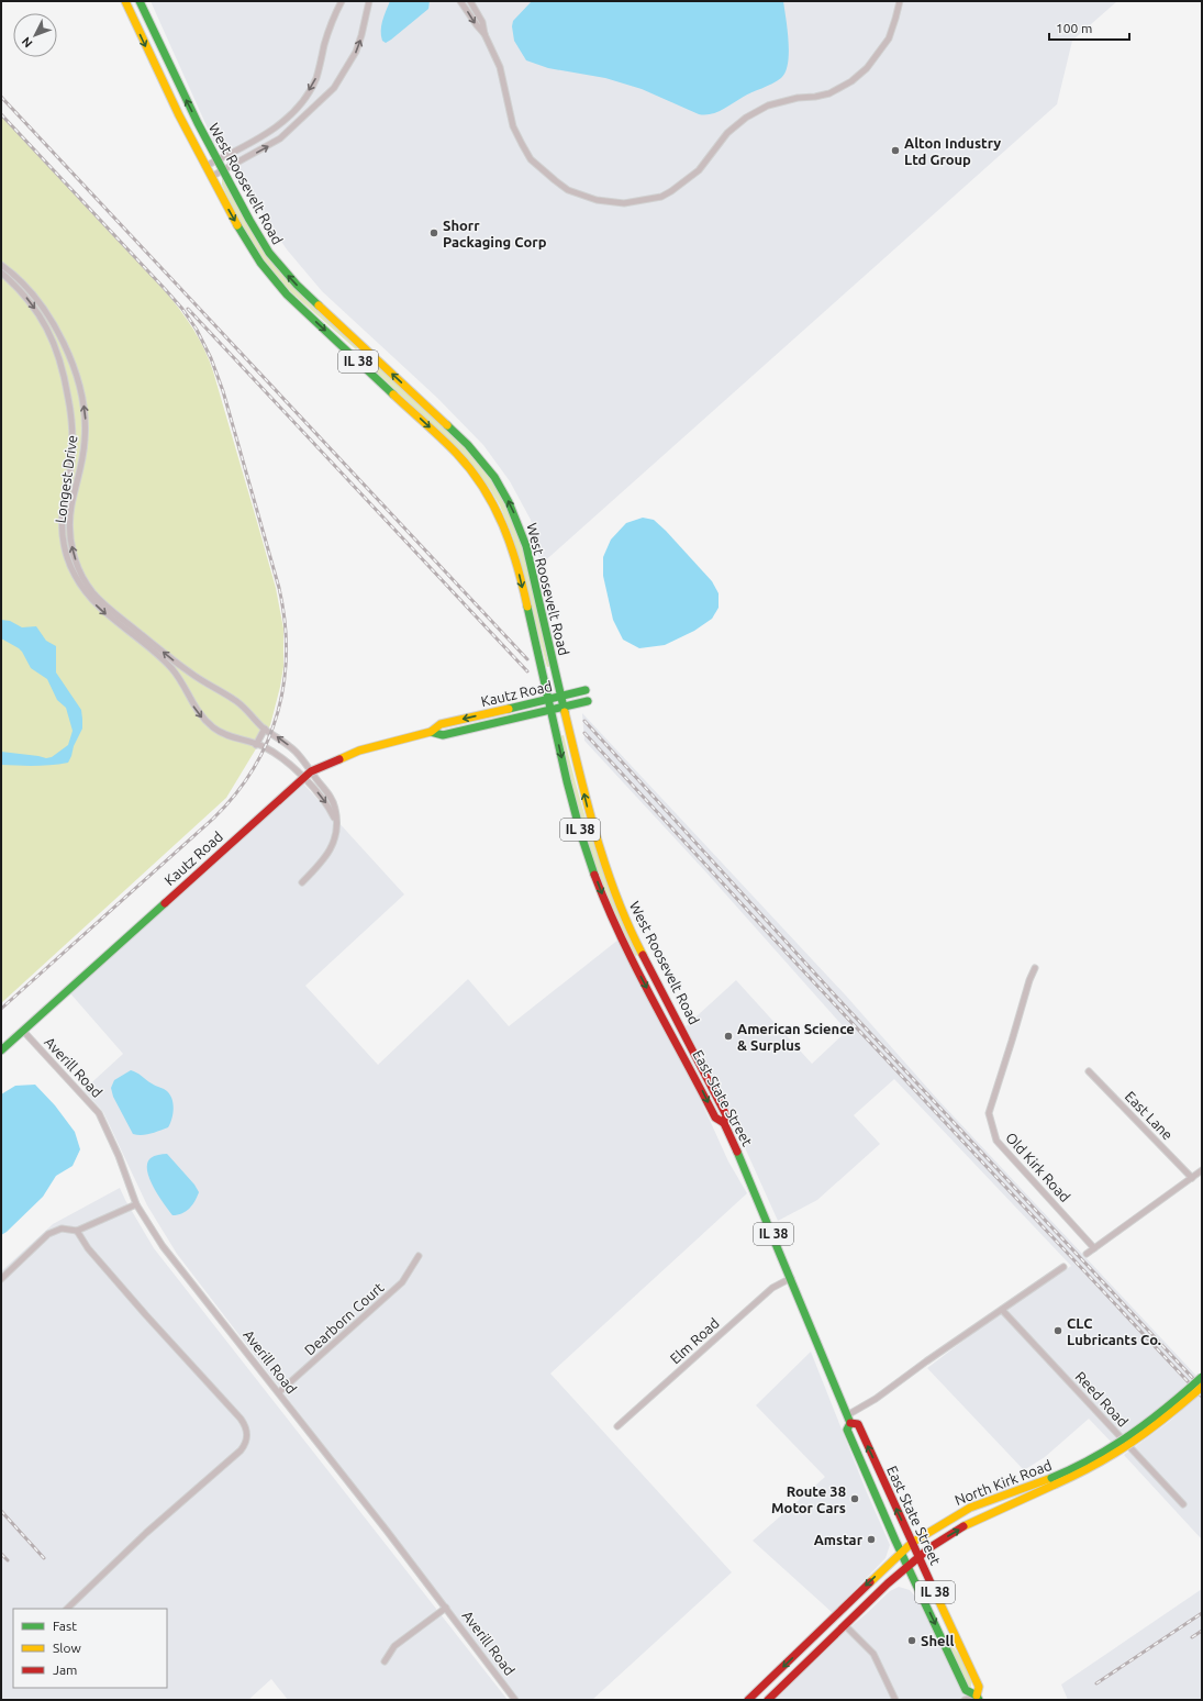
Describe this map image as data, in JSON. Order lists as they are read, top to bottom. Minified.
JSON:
{"streets":{"main road":["West Roosevelt Road","IL 38","Kautz Road","East State Street","North Kirk Road"],"street":["Longest Drive","Averill Road","East Lane","Old Kirk Road","Dearborn Court","Elm Road","Reed Road"]},"crossings":[["West Roosevelt Road","Kautz Road"],["West Roosevelt Road","East State Street"],["Longest Drive","Kautz Road"],["Kautz Road","Averill Road"],["Kautz Road","East State Street"],["Averill Road","Dearborn Court"],["East State Street","Elm Road"],["East State Street","North Kirk Road"]],"places":["Alton Industry Ltd Group","Shorr Packaging Corp","American Science & Surplus","CLC Lubricants Co.","Route 38 Motor Cars","Amstar","Shell"],"legend":["Fast","Slow","Jam"],"scale_bar":"100 m","north":"bottom left"}
